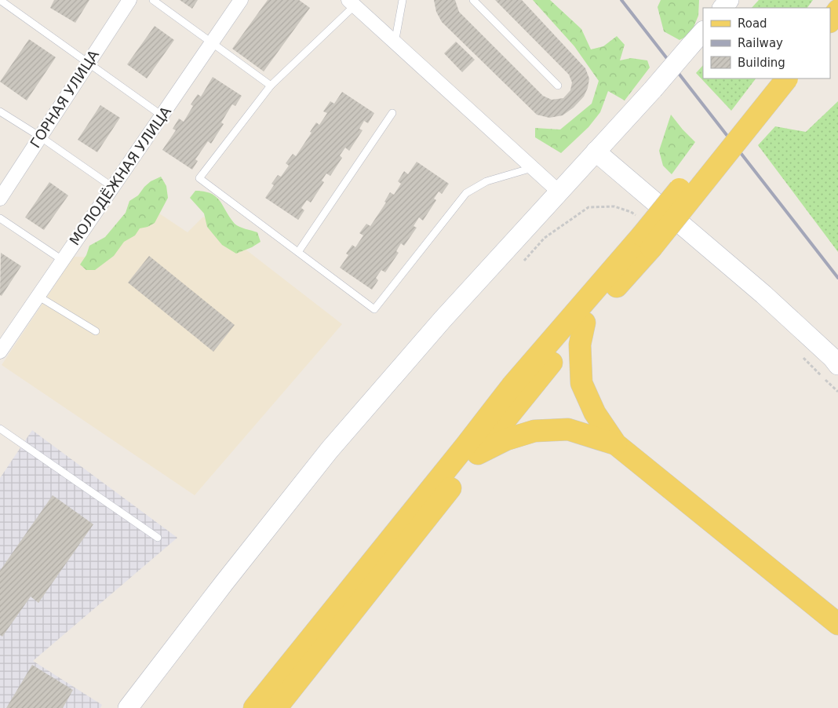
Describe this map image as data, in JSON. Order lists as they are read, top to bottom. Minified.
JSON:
{"streets":{"street":["ГОРНАЯ УЛИЦА","МОЛОДЁЖНАЯ УЛИЦА"]},"legend":["Road","Railway","Building"]}
